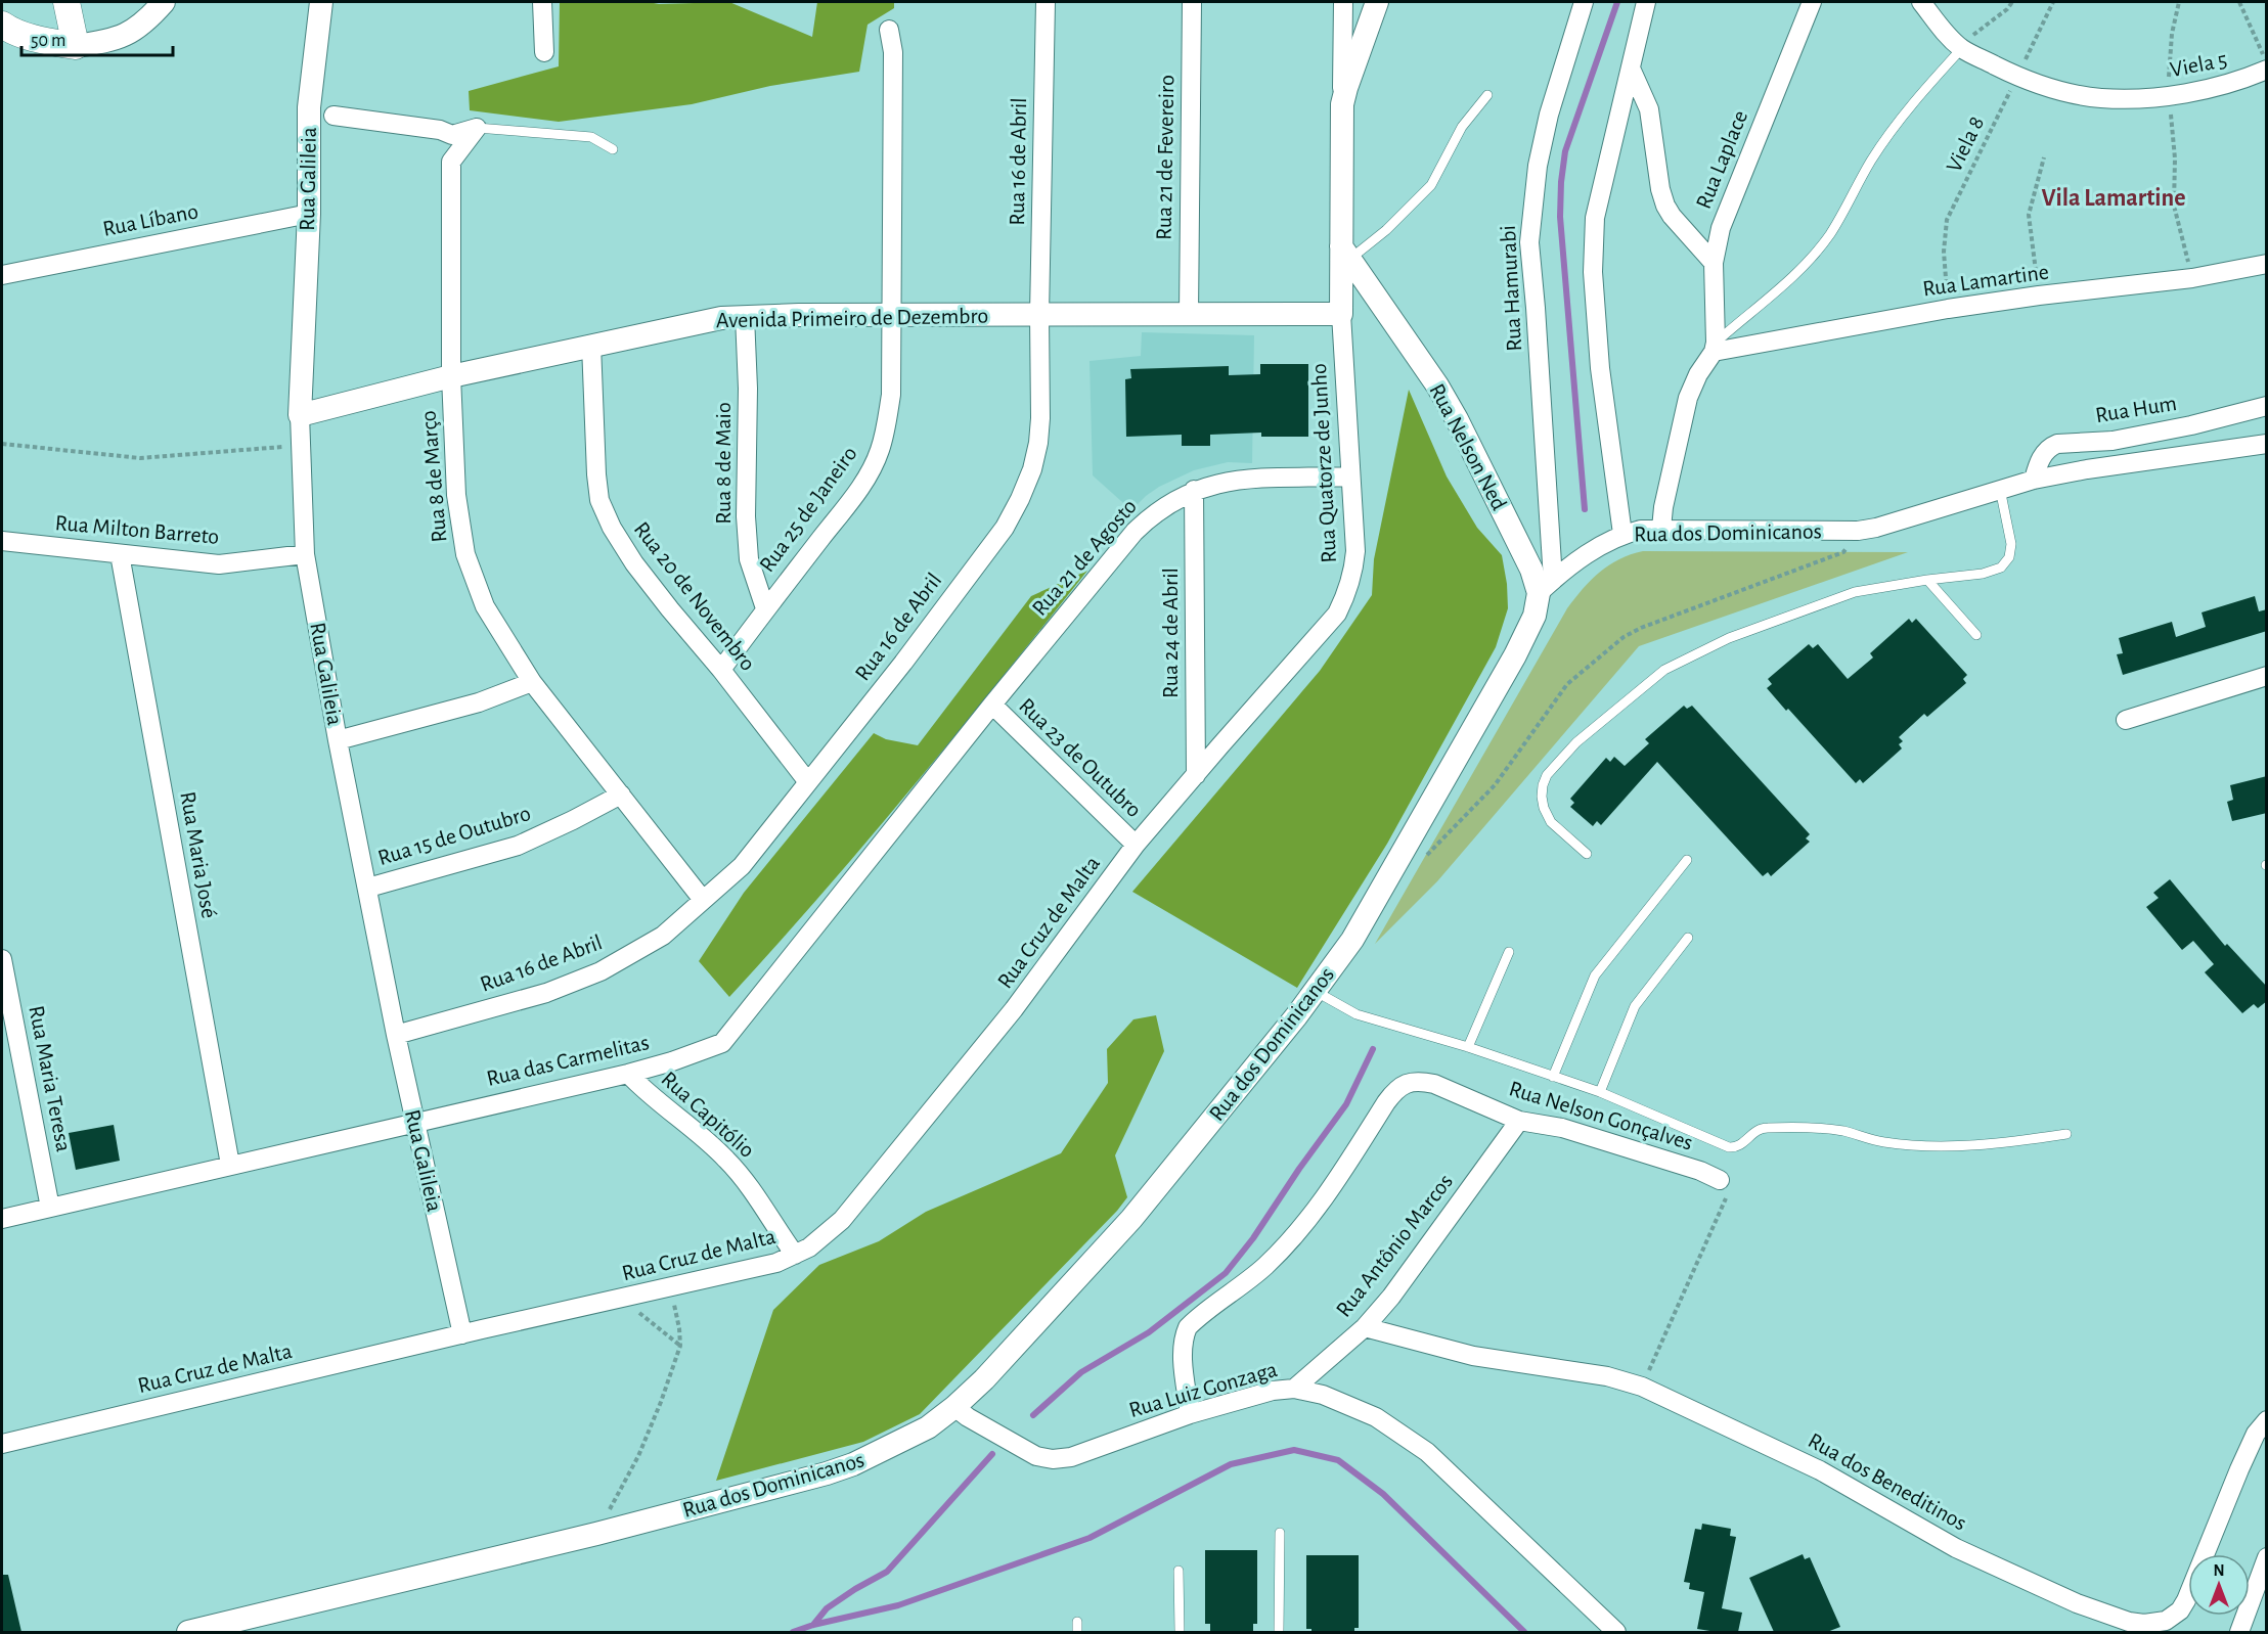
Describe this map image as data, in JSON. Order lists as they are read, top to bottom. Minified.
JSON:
{"streets":{"street":["Viela 5","Rua 21 de Fevereiro","Rua Laplace","Rua 16 de Abril","Rua Galileia","Rua Líbano","Rua Lamartine","Rua Hamurabi","Avenida Primeiro de Dezembro","Rua Hum","Rua Nelson Ned","Rua 8 de Maio","Rua Quatorze de Junho","Rua 8 de Março","Rua 25 de Janeiro","Rua Milton Barreto","Rua dos Dominicanos","Rua 21 de Agosto","Rua 20 de Novembro","Rua 24 de Abril","Rua 23 de Outubro","Rua 15 de Outubro","Rua Maria José","Rua Cruz de Malta","Rua das Carmelitas","Rua Maria Teresa","Rua Capitólio","Rua Nelson Gonçalves","Rua Antônio Marcos","Rua Luiz Gonzaga","Rua dos Beneditinos"],"path":["Viela 8"]},"crossings":[["Viela 5","Viela 8"],["Viela 8","Rua Lamartine"],["Rua 21 de Fevereiro","Avenida Primeiro de Dezembro"],["Rua Laplace","Rua Lamartine"],["Rua 16 de Abril","Rua Galileia"],["Rua 16 de Abril","Avenida Primeiro de Dezembro"],["Rua 16 de Abril","Rua 8 de Março"],["Rua 16 de Abril","Rua 20 de Novembro"],["Rua Galileia","Rua Líbano"],["Rua Galileia","Avenida Primeiro de Dezembro"],["Rua Galileia","Rua Milton Barreto"],["Rua Galileia","Rua 15 de Outubro"],["Rua Galileia","Rua Cruz de Malta"],["Rua Galileia","Rua das Carmelitas"],["Rua Hamurabi","Rua Nelson Ned"],["Rua Hamurabi","Rua dos Dominicanos"],["Avenida Primeiro de Dezembro","Rua 8 de Maio"],["Avenida Primeiro de Dezembro","Rua Quatorze de Junho"],["Avenida Primeiro de Dezembro","Rua 8 de Março"],["Avenida Primeiro de Dezembro","Rua 25 de Janeiro"],["Avenida Primeiro de Dezembro","Rua 20 de Novembro"],["Rua Hum","Rua dos Dominicanos"],["Rua Nelson Ned","Rua dos Dominicanos"],["Rua 8 de Maio","Rua 25 de Janeiro"],["Rua Quatorze de Junho","Rua 21 de Agosto"],["Rua Quatorze de Junho","Rua 24 de Abril"],["Rua Quatorze de Junho","Rua Cruz de Malta"],["Rua 8 de Março","Rua 15 de Outubro"],["Rua 25 de Janeiro","Rua 20 de Novembro"],["Rua Milton Barreto","Rua Maria José"],["Rua dos Dominicanos","Rua Luiz Gonzaga"],["Rua 21 de Agosto","Rua 24 de Abril"],["Rua 21 de Agosto","Rua 23 de Outubro"],["Rua 21 de Agosto","Rua das Carmelitas"],["Rua 24 de Abril","Rua Cruz de Malta"],["Rua 23 de Outubro","Rua Cruz de Malta"],["Rua 23 de Outubro","Rua das Carmelitas"],["Rua Maria José","Rua das Carmelitas"],["Rua Cruz de Malta","Rua Capitólio"],["Rua das Carmelitas","Rua Maria Teresa"],["Rua das Carmelitas","Rua Capitólio"],["Rua Nelson Gonçalves","Rua Antônio Marcos"],["Rua Nelson Gonçalves","Rua Luiz Gonzaga"],["Rua Antônio Marcos","Rua Luiz Gonzaga"],["Rua Antônio Marcos","Rua dos Beneditinos"]],"districts":["Vila Lamartine"],"scale_bar":"50 m","north":"top"}
